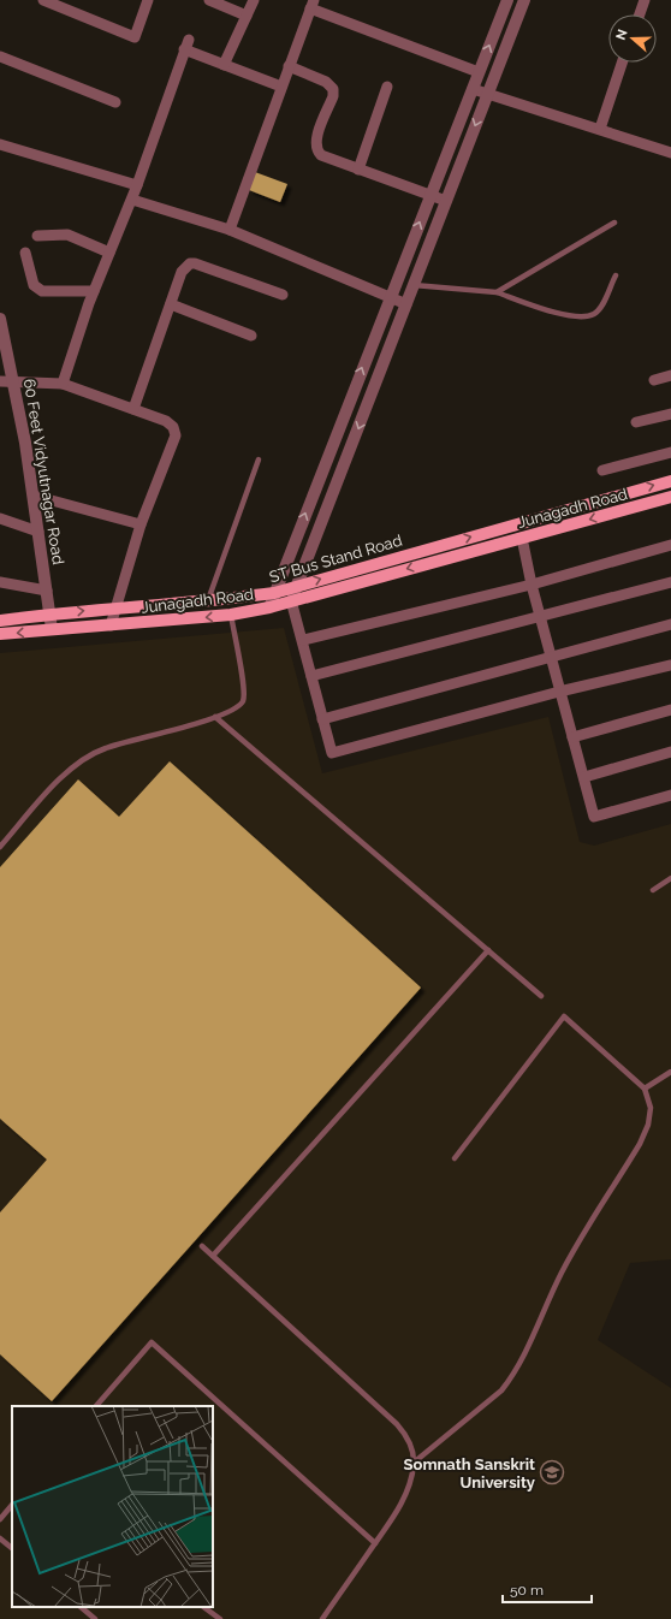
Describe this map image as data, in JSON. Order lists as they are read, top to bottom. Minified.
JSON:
{"streets":{"main road":["Junagadh Road","ST Bus Stand Road"],"street":["60 Feet Vidyutnagar Road"]},"crossings":[["60 Feet Vidyutnagar Road","Junagadh Road"],["60 Feet Vidyutnagar Road","ST Bus Stand Road"]],"one_way":["Junagadh Road","ST Bus Stand Road"],"places":{"school or university":["Somnath Sanskrit University"]},"scale_bar":"50 m","north":"left"}
